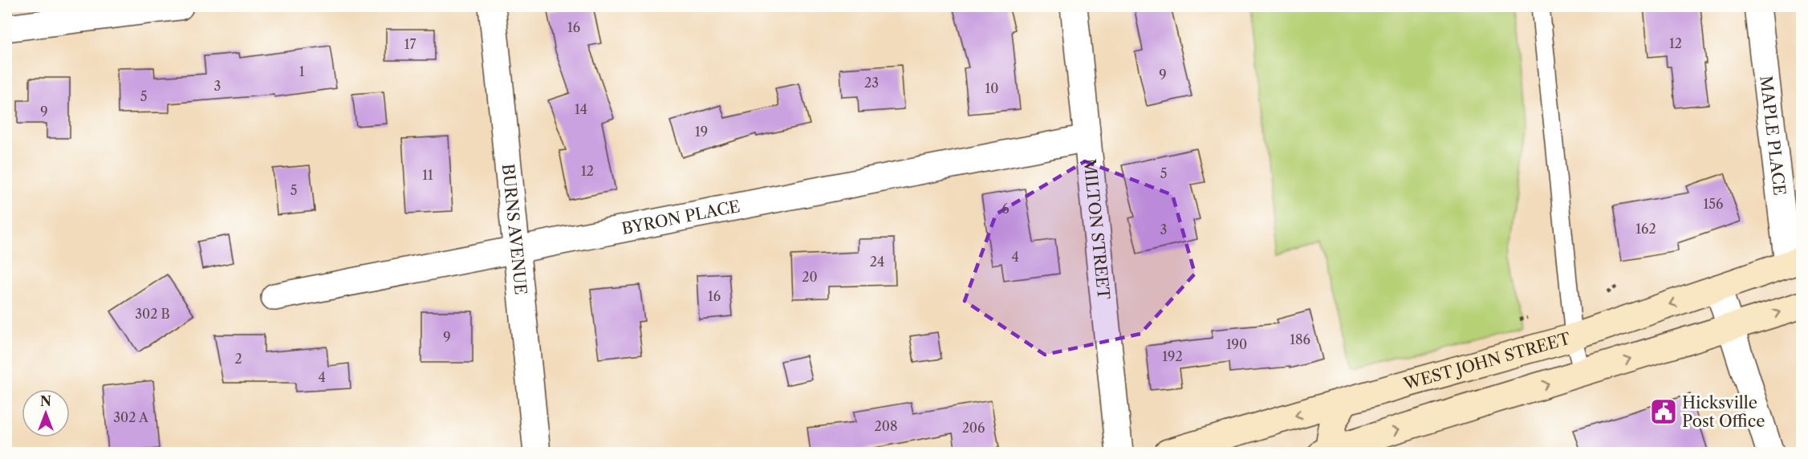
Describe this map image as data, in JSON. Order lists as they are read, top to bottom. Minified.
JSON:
{"streets":{"main road":["WEST JOHN STREET"],"street":["MAPLE PLACE","BYRON PLACE","BURNS AVENUE","MILTON STREET"]},"crossings":[["MAPLE PLACE","WEST JOHN STREET"],["BYRON PLACE","BURNS AVENUE"],["BYRON PLACE","MILTON STREET"]],"places":{"public building":["Hicksville Post Office"]},"house_numbers":["16","12","17","1","9","23","3","10","5","14","9","19","12","5","11","5","156","6","162","3","4","24","20","16","302 B","9","186","190","192","2","4","302 A","208","206"],"north":"top"}
